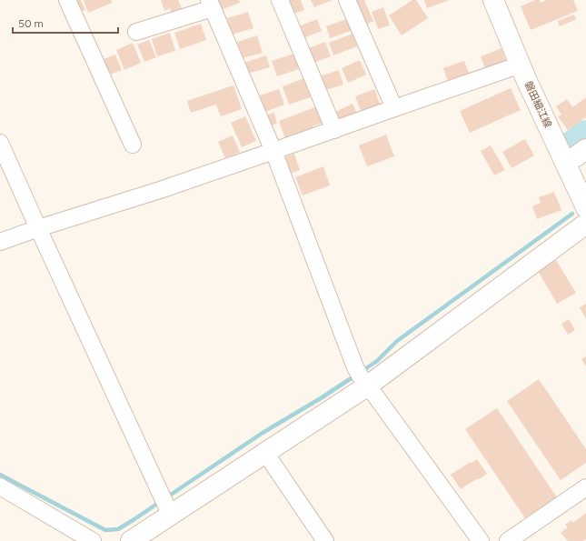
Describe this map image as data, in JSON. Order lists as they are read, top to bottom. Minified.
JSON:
{"streets":{"street":["磐田細江線"]},"scale_bar":"50 m"}
